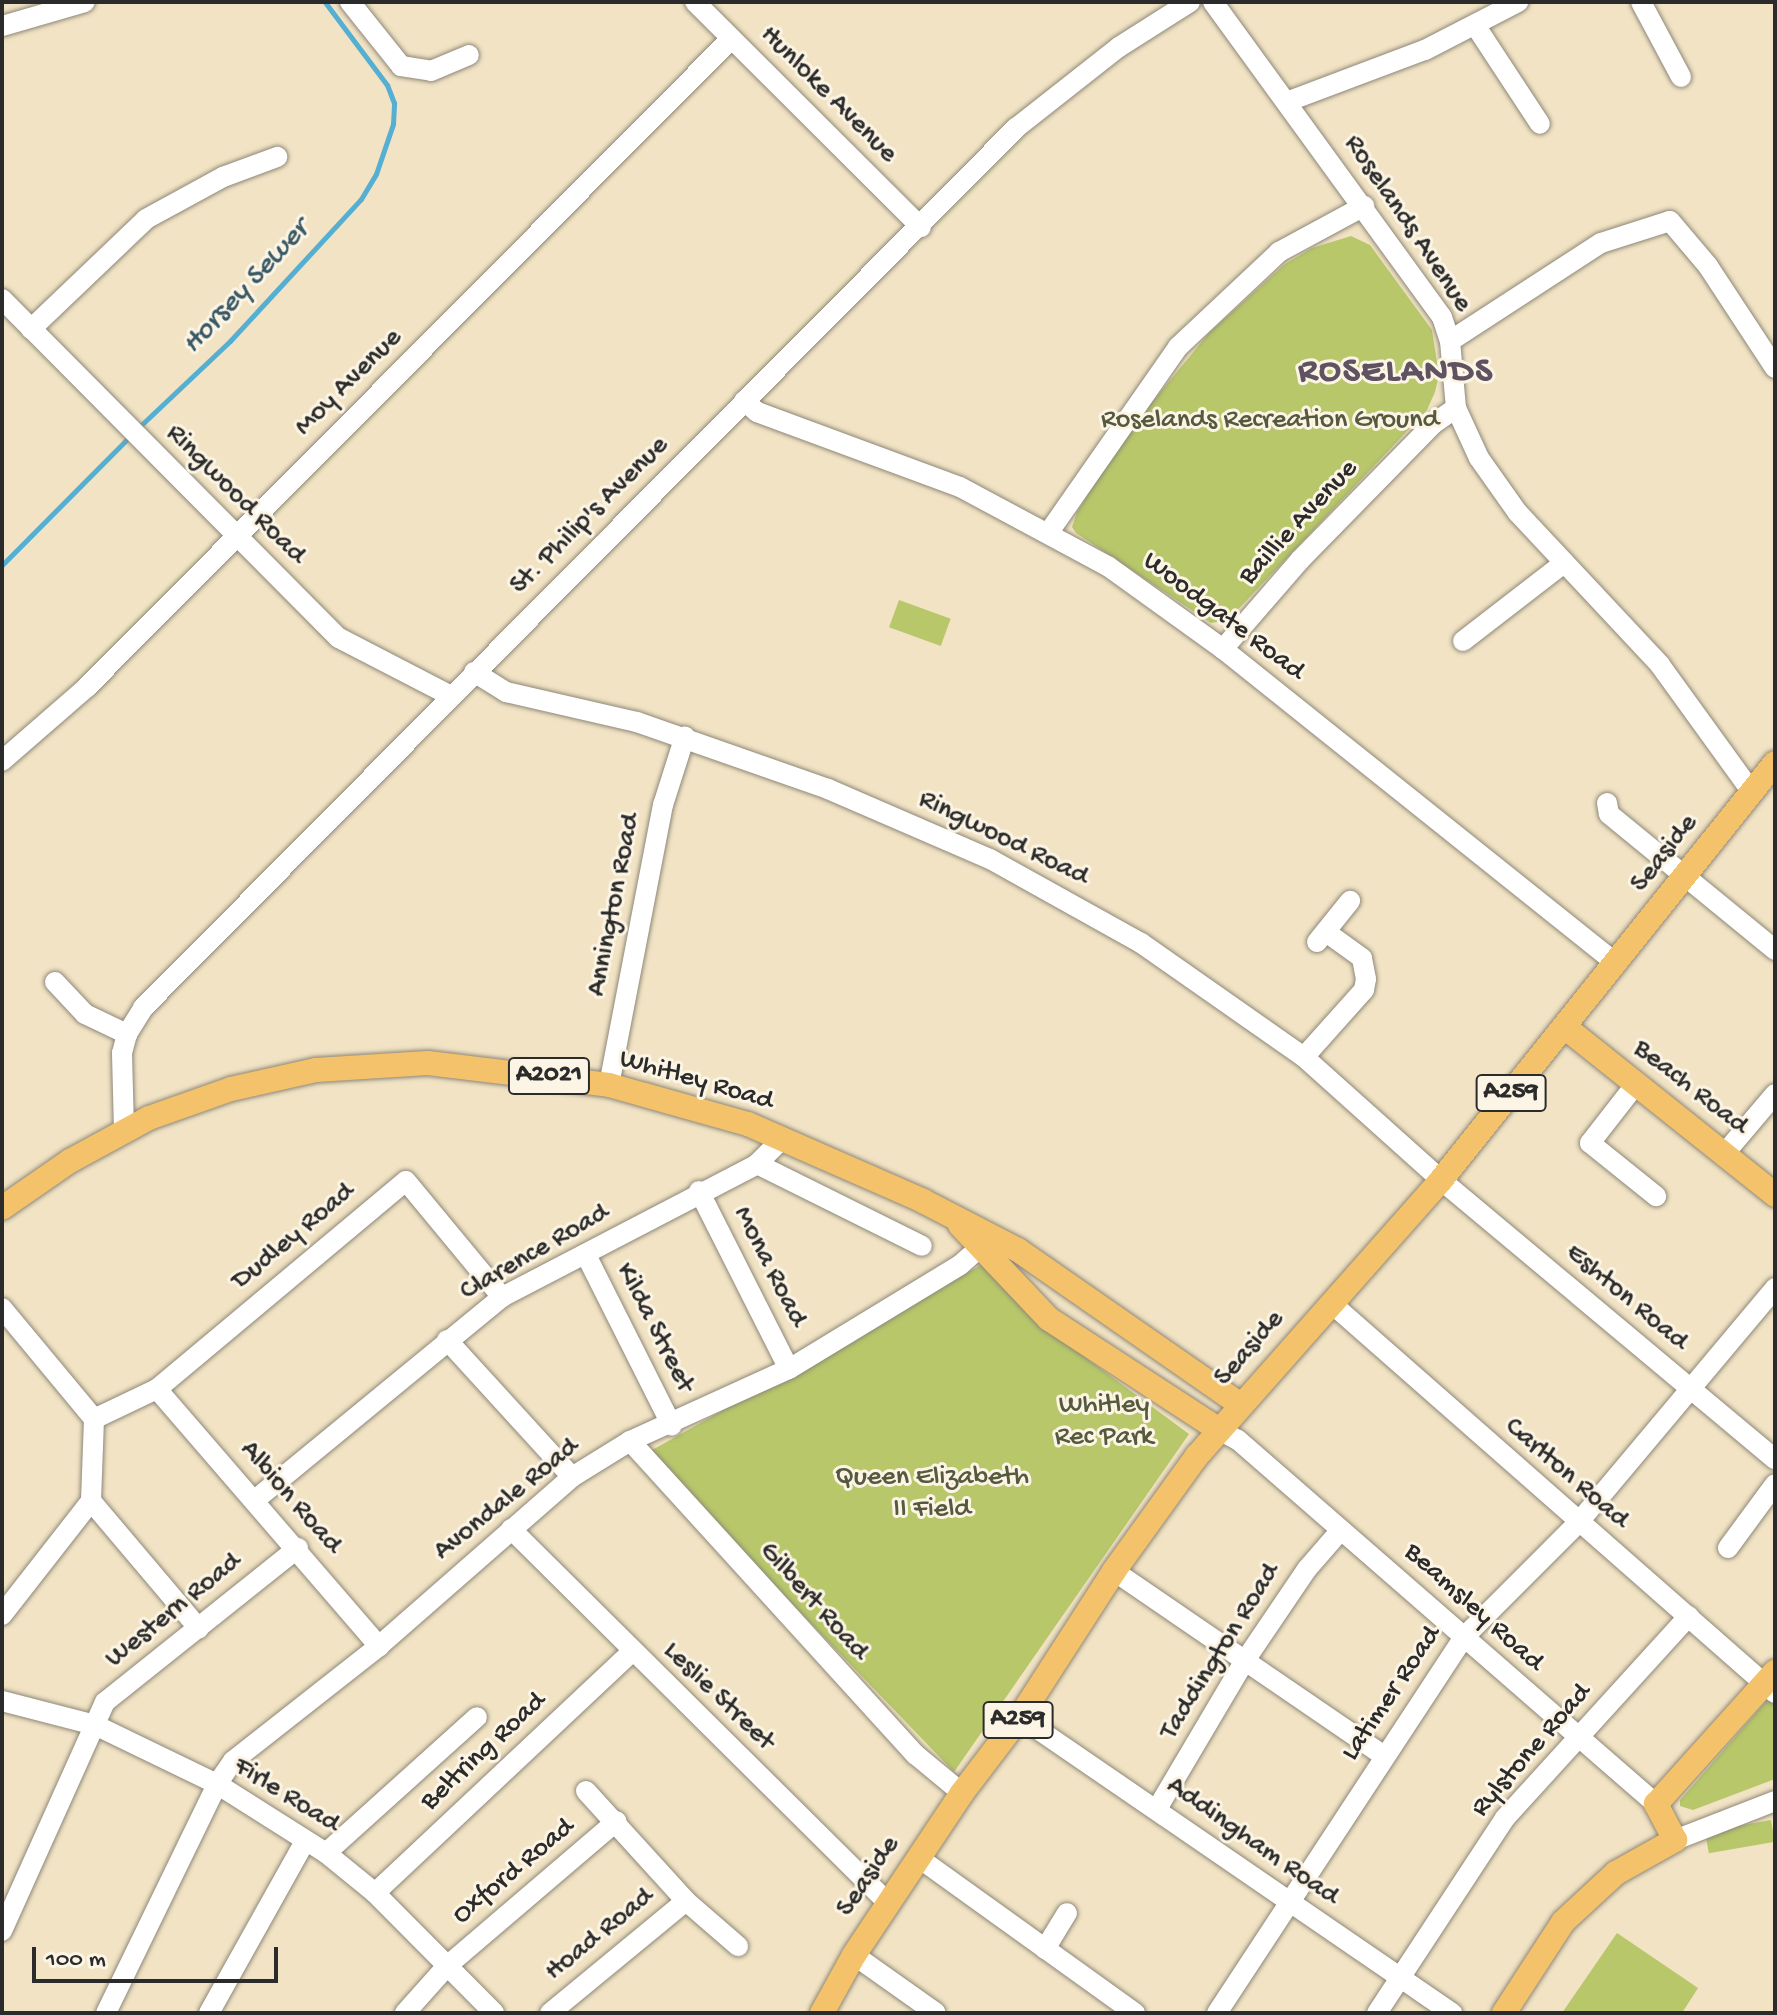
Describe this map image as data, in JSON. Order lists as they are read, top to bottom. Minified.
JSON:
{"streets":{"main road":["Seaside","A2021","Whitley Road","Beach Road","A259","Beamsley Road"],"street":["Hunloke Avenue","Roselands Avenue","Moy Avenue","Ringwood Road","St. Philip's Avenue","Baillie Avenue","Woodgate Road","Annington Road","Dudley Road","Clarence Road","Mona Road","Eshton Road","Kilda Street","Carlton Road","Albion Road","Avondale Road","Gilbert Road","Western Road","Taddington Road","Latimer Road","Leslie Street","Rylstone Road","Beltring Road","Firle Road","Addingham Road","Oxford Road","Hoad Road"]},"crossings":[["Hunloke Avenue","Moy Avenue"],["Hunloke Avenue","St. Philip's Avenue"],["Roselands Avenue","Baillie Avenue"],["Roselands Avenue","Seaside"],["Moy Avenue","Ringwood Road"],["Ringwood Road","St. Philip's Avenue"],["Ringwood Road","Seaside"],["Ringwood Road","Annington Road"],["Ringwood Road","Eshton Road"],["St. Philip's Avenue","Woodgate Road"],["St. Philip's Avenue","Whitley Road"],["Baillie Avenue","Woodgate Road"],["Woodgate Road","Seaside"],["Seaside","Whitley Road"],["Seaside","Beach Road"],["Seaside","Eshton Road"],["Seaside","Carlton Road"],["Seaside","Gilbert Road"],["Seaside","Beamsley Road"],["Seaside","Leslie Street"],["Seaside","Addingham Road"],["Annington Road","Whitley Road"],["Whitley Road","Clarence Road"],["Whitley Road","Avondale Road"],["Whitley Road","Beamsley Road"],["Dudley Road","Clarence Road"],["Dudley Road","Albion Road"],["Clarence Road","Mona Road"],["Clarence Road","Kilda Street"],["Clarence Road","Albion Road"],["Mona Road","Avondale Road"],["Eshton Road","Latimer Road"],["Kilda Street","Avondale Road"],["Carlton Road","Latimer Road"],["Carlton Road","Rylstone Road"],["Albion Road","Avondale Road"],["Albion Road","Western Road"],["Avondale Road","Gilbert Road"],["Avondale Road","Leslie Street"],["Avondale Road","Firle Road"],["Beamsley Road","Taddington Road"],["Beamsley Road","Latimer Road"],["Beamsley Road","Rylstone Road"],["Western Road","Firle Road"],["Taddington Road","Addingham Road"],["Latimer Road","Addingham Road"],["Leslie Street","Beltring Road"],["Rylstone Road","Addingham Road"],["Beltring Road","Firle Road"],["Firle Road","Oxford Road"]],"districts":["ROSELANDS"],"water":["Horsey Sewer"],"parks":["Roselands Recreation Ground","Whitley Rec Park","Queen Elizabeth II Field"],"scale_bar":"100 m"}
